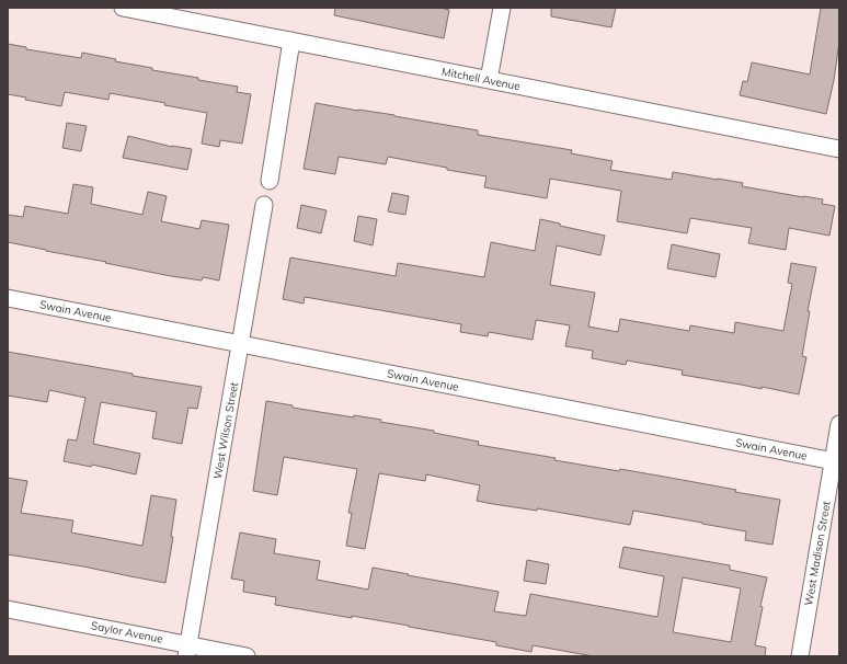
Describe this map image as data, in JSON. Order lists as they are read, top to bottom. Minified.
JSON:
{"streets":{"street":["Mitchell Avenue","Swain Avenue","West Wilson Street","West Madison Street","Saylor Avenue"]},"crossings":[["Swain Avenue","West Wilson Street"],["Swain Avenue","West Madison Street"],["West Wilson Street","Saylor Avenue"]]}
